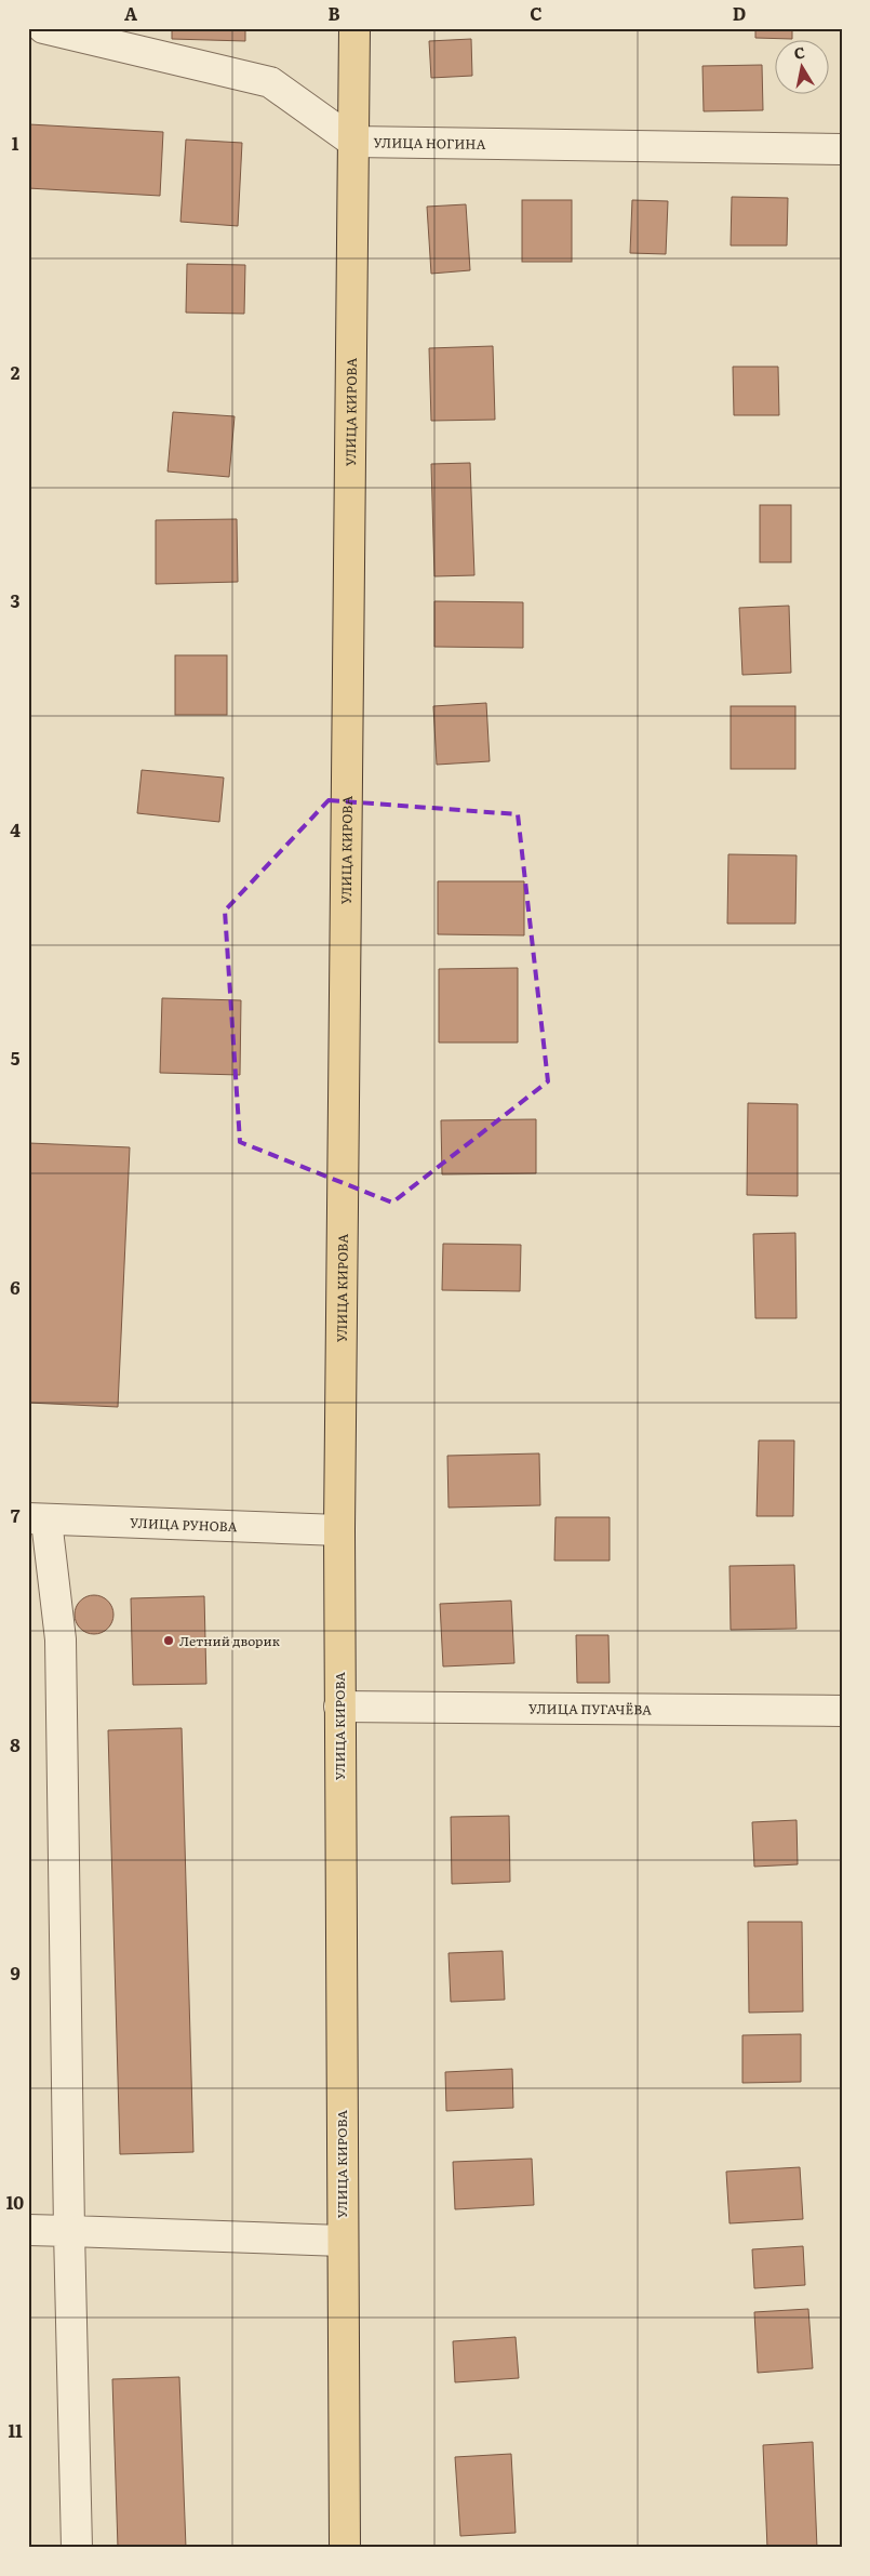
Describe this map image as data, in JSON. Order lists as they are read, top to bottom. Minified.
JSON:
{"streets":{"main road":["УЛИЦА КИРОВА"],"street":["УЛИЦА НОГИНА","УЛИЦА РУНОВА","УЛИЦА ПУГАЧЁВА"]},"crossings":[["УЛИЦА НОГИНА","УЛИЦА КИРОВА"],["УЛИЦА КИРОВА","УЛИЦА РУНОВА"],["УЛИЦА КИРОВА","УЛИЦА ПУГАЧЁВА"]],"places":["Летний дворик"],"north":"top","grid":{"columns":["A","B","C","D"],"rows":["1","2","3","4","5","6","7","8","9","10","11"]}}
